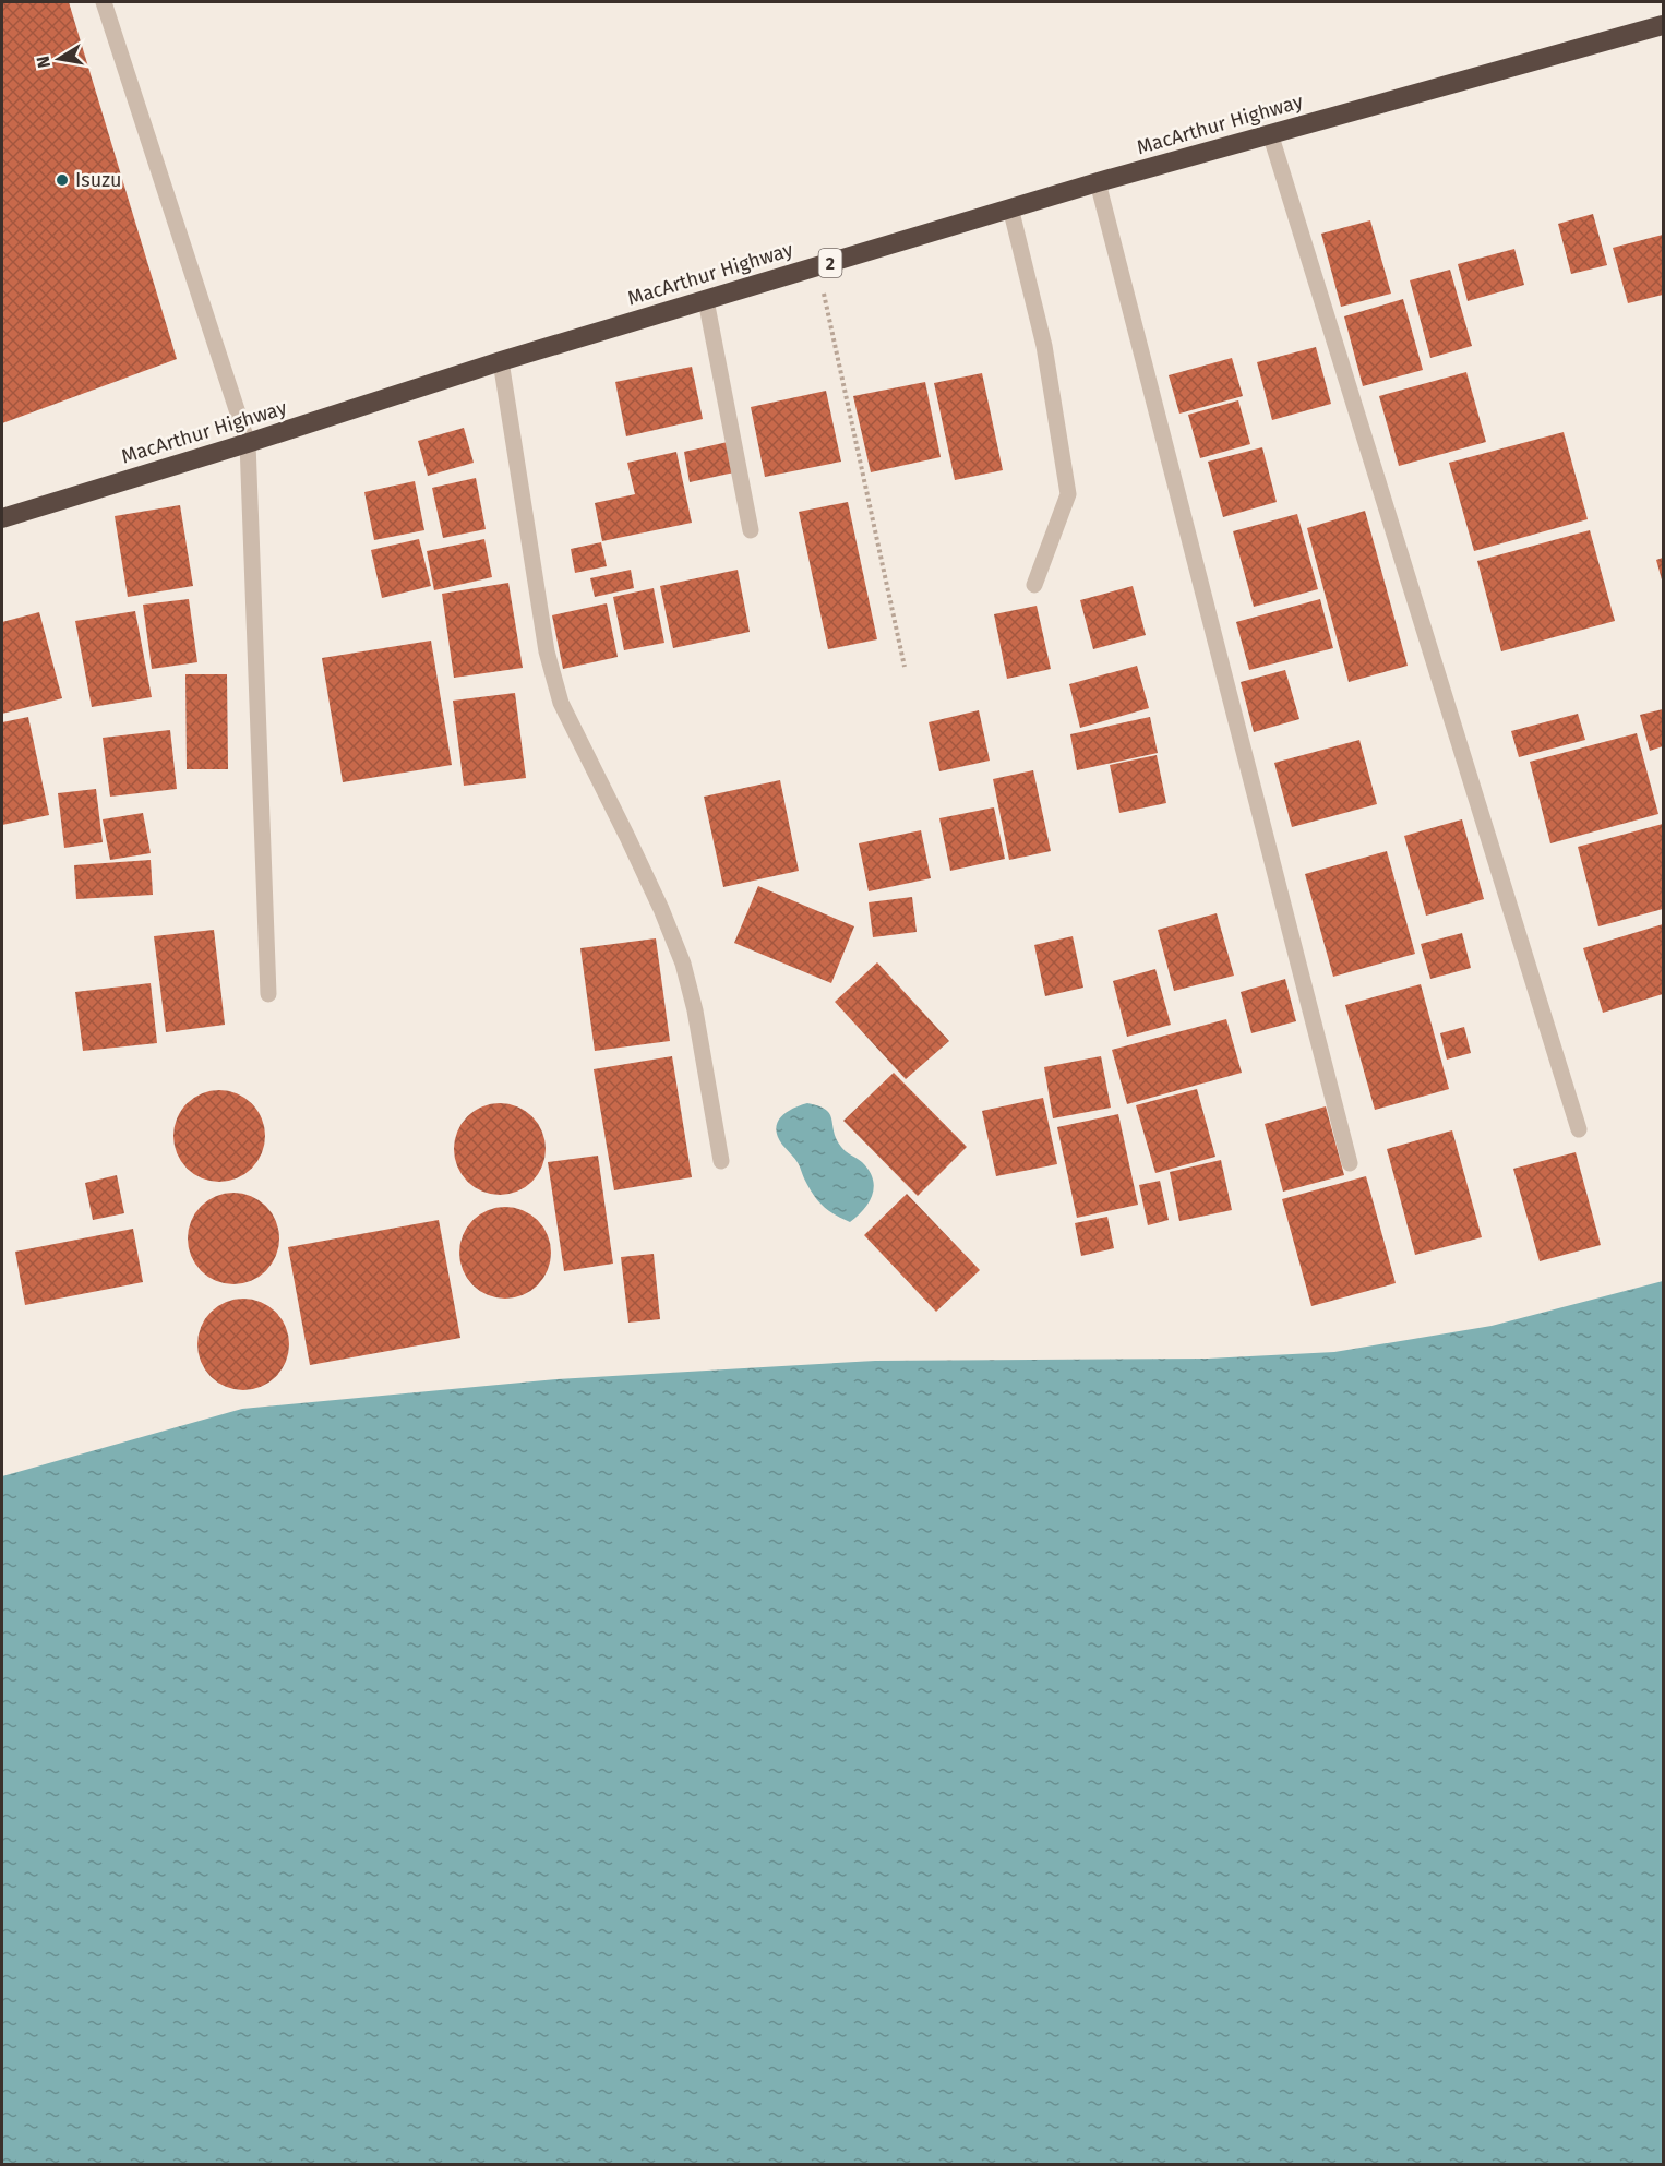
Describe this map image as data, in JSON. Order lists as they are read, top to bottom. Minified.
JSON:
{"streets":{"highway":["MacArthur Highway","2"]},"places":["Isuzu"],"north":"left"}
